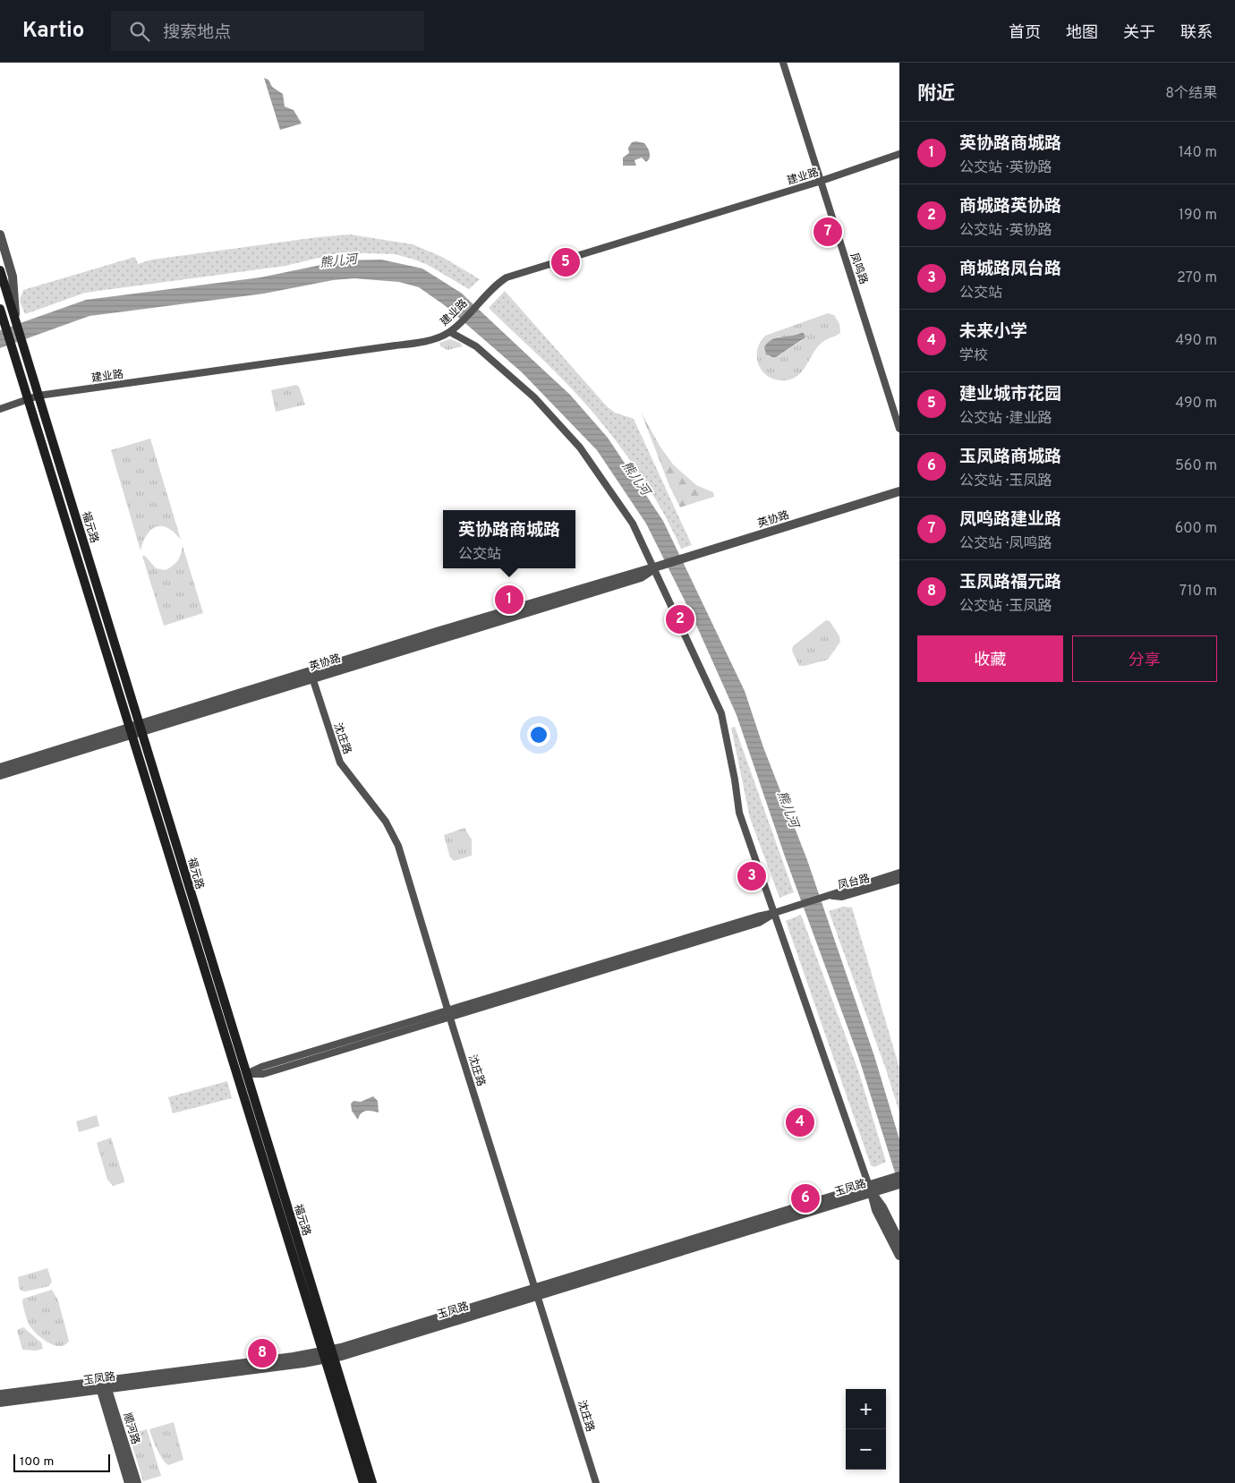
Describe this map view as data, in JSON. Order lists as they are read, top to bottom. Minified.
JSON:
{"streets":{"main road":["福元路"],"street":["建业路","凤鸣路","英协路","沈庄路","凤台路","玉凤路","顺河路"]},"crossings":[["建业路","凤鸣路"],["建业路","福元路"],["英协路","福元路"],["英协路","沈庄路"],["福元路","玉凤路"],["沈庄路","玉凤路"],["玉凤路","顺河路"]],"water":["熊儿河"],"scale_bar":"100 m","page":{"header":"Kartio","search":"搜索地点","nav":["首页","地图","关于","联系"],"heading":["附近","8个结果"],"list":[{"mark":"1","name":"英协路商城路","note":"公交站 · 英协路","value":"140 m"},{"mark":"2","name":"商城路英协路","note":"公交站 · 英协路","value":"190 m"},{"mark":"3","name":"商城路凤台路","note":"公交站","value":"270 m"},{"mark":"4","name":"未来小学","note":"学校","value":"490 m"},{"mark":"5","name":"建业城市花园","note":"公交站 · 建业路","value":"490 m"},{"mark":"6","name":"玉凤路商城路","note":"公交站 · 玉凤路","value":"560 m"},{"mark":"7","name":"凤鸣路建业路","note":"公交站 · 凤鸣路","value":"600 m"},{"mark":"8","name":"玉凤路福元路","note":"公交站 · 玉凤路","value":"710 m"}],"pins":["7","5","1","2","3","4","6","8"],"popup":["英协路商城路","公交站"],"buttons":["收藏","分享"],"map_buttons":["+","−"],"scale":"100 m"}}
